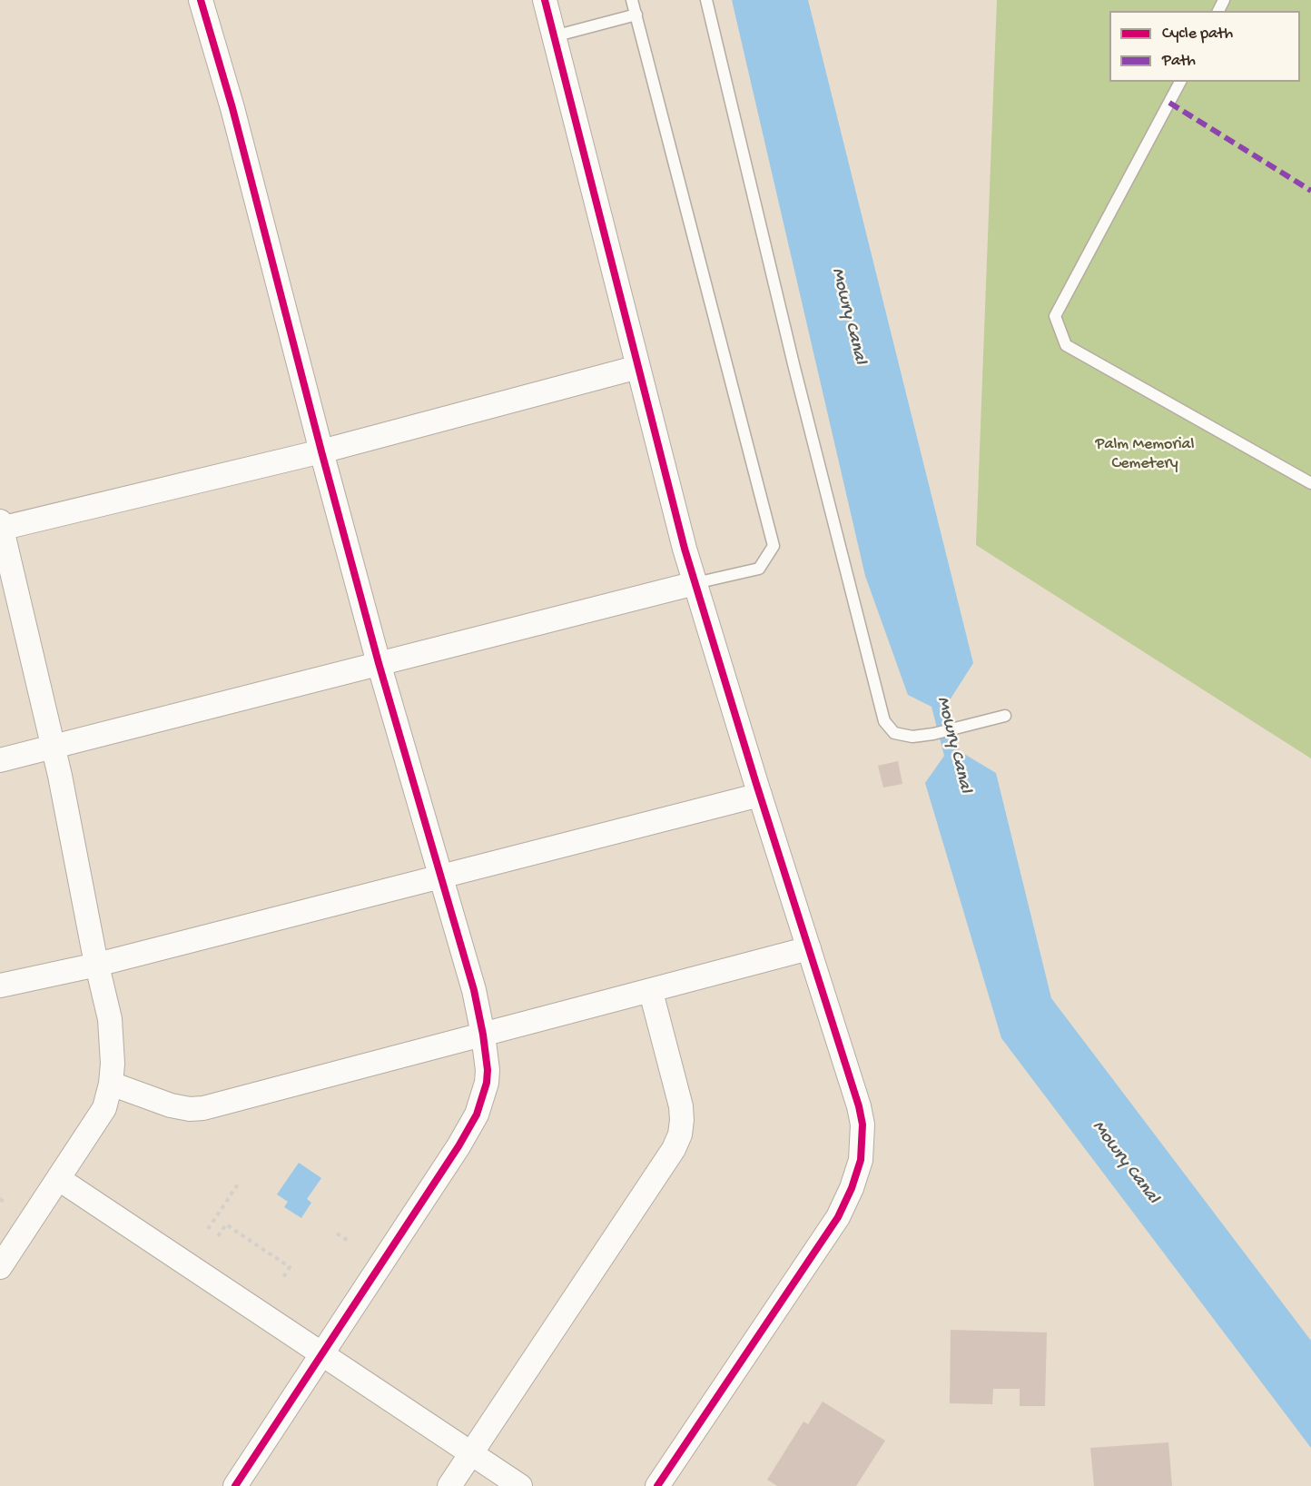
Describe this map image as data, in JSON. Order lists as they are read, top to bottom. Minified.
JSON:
{"water":["Mowry Canal"],"parks":["Palm Memorial Cemetery"],"legend":["Cycle path","Path"]}
